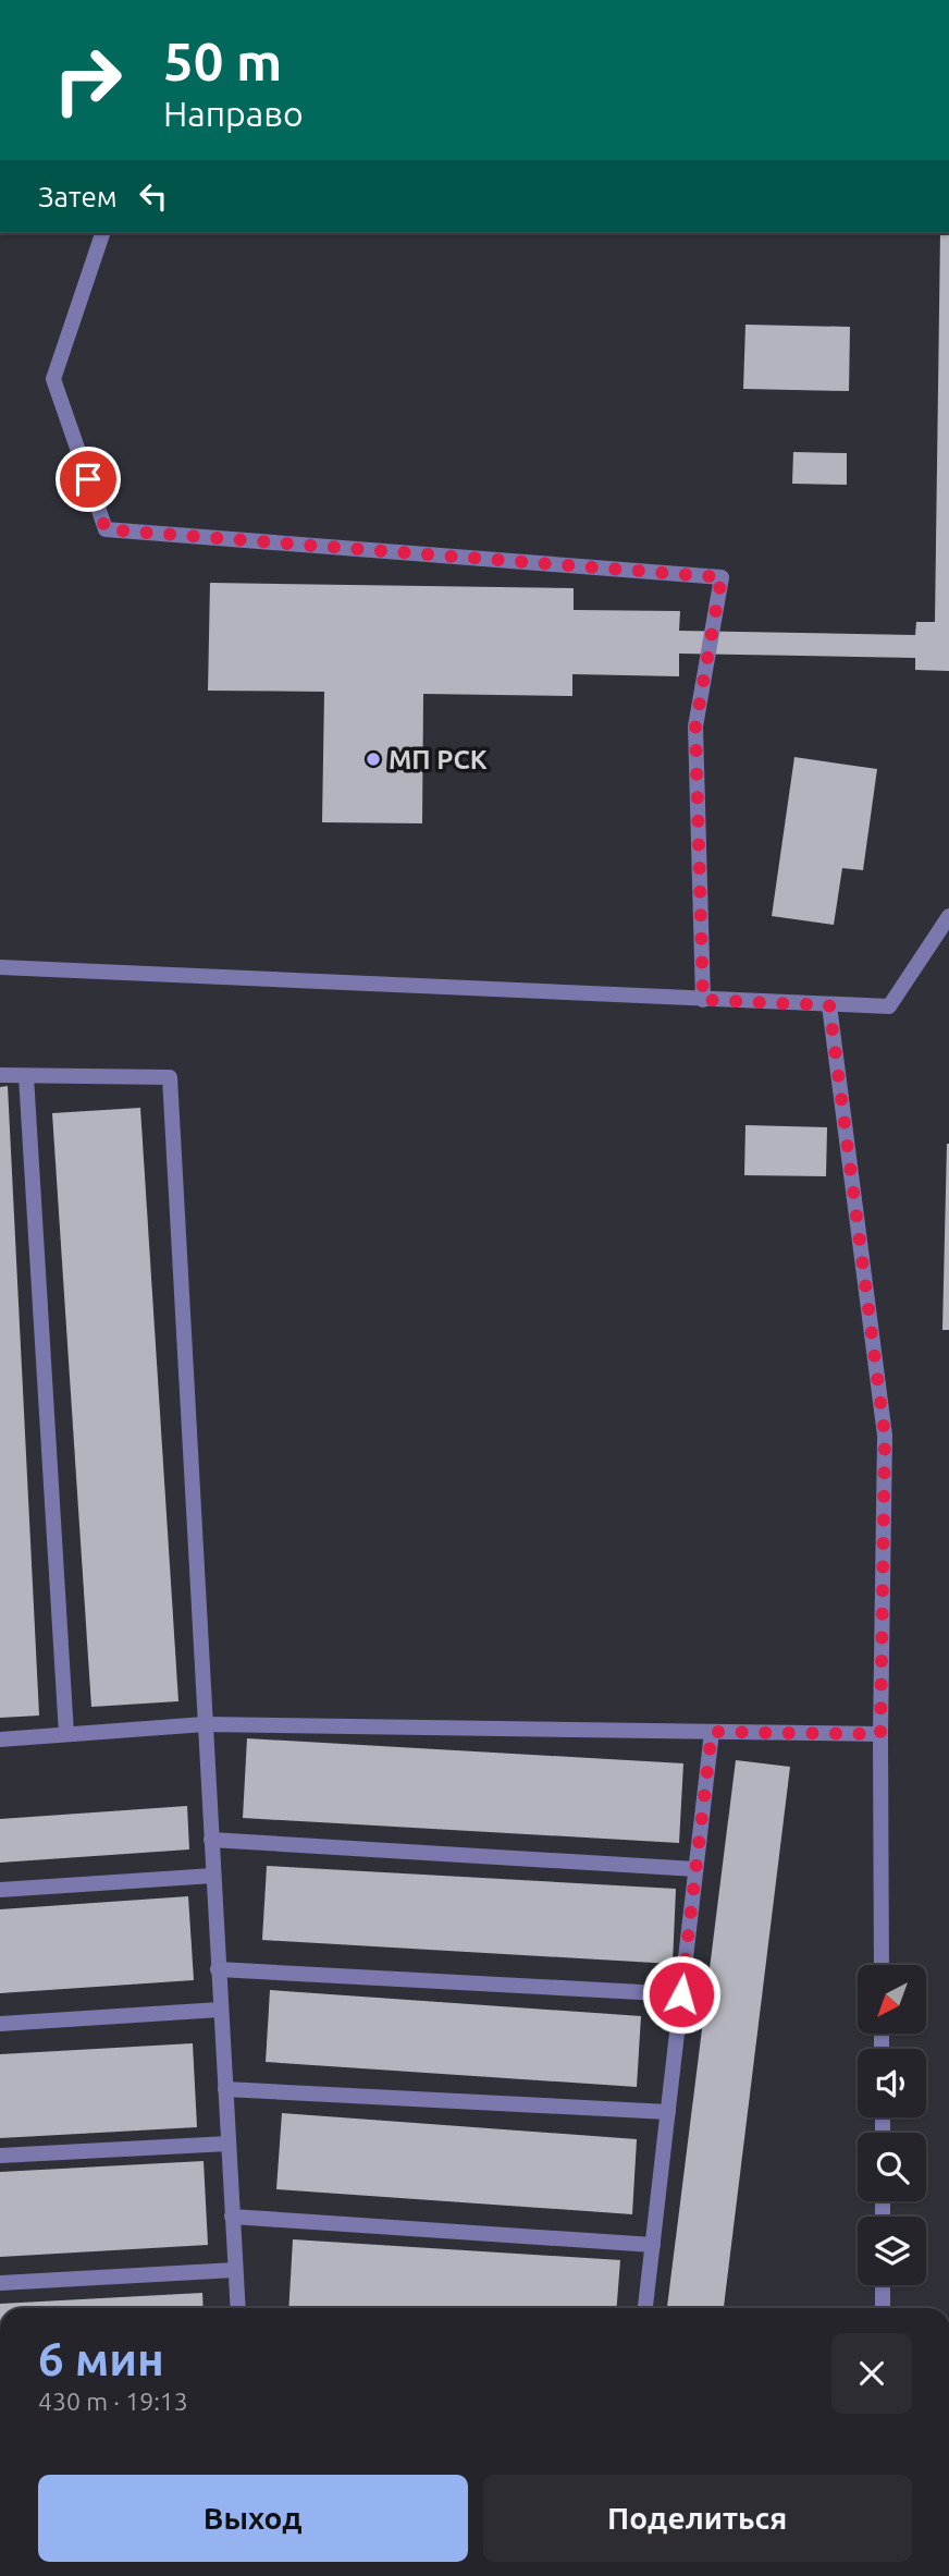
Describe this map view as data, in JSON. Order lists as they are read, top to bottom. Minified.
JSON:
{"places":["МП РСК"],"north":"bottom left","page":{"turn":["50 m","Направо"],"then":"Затем","heading":["6 мин","430 m · 19:13"],"buttons":["Выход","Поделиться"]}}
